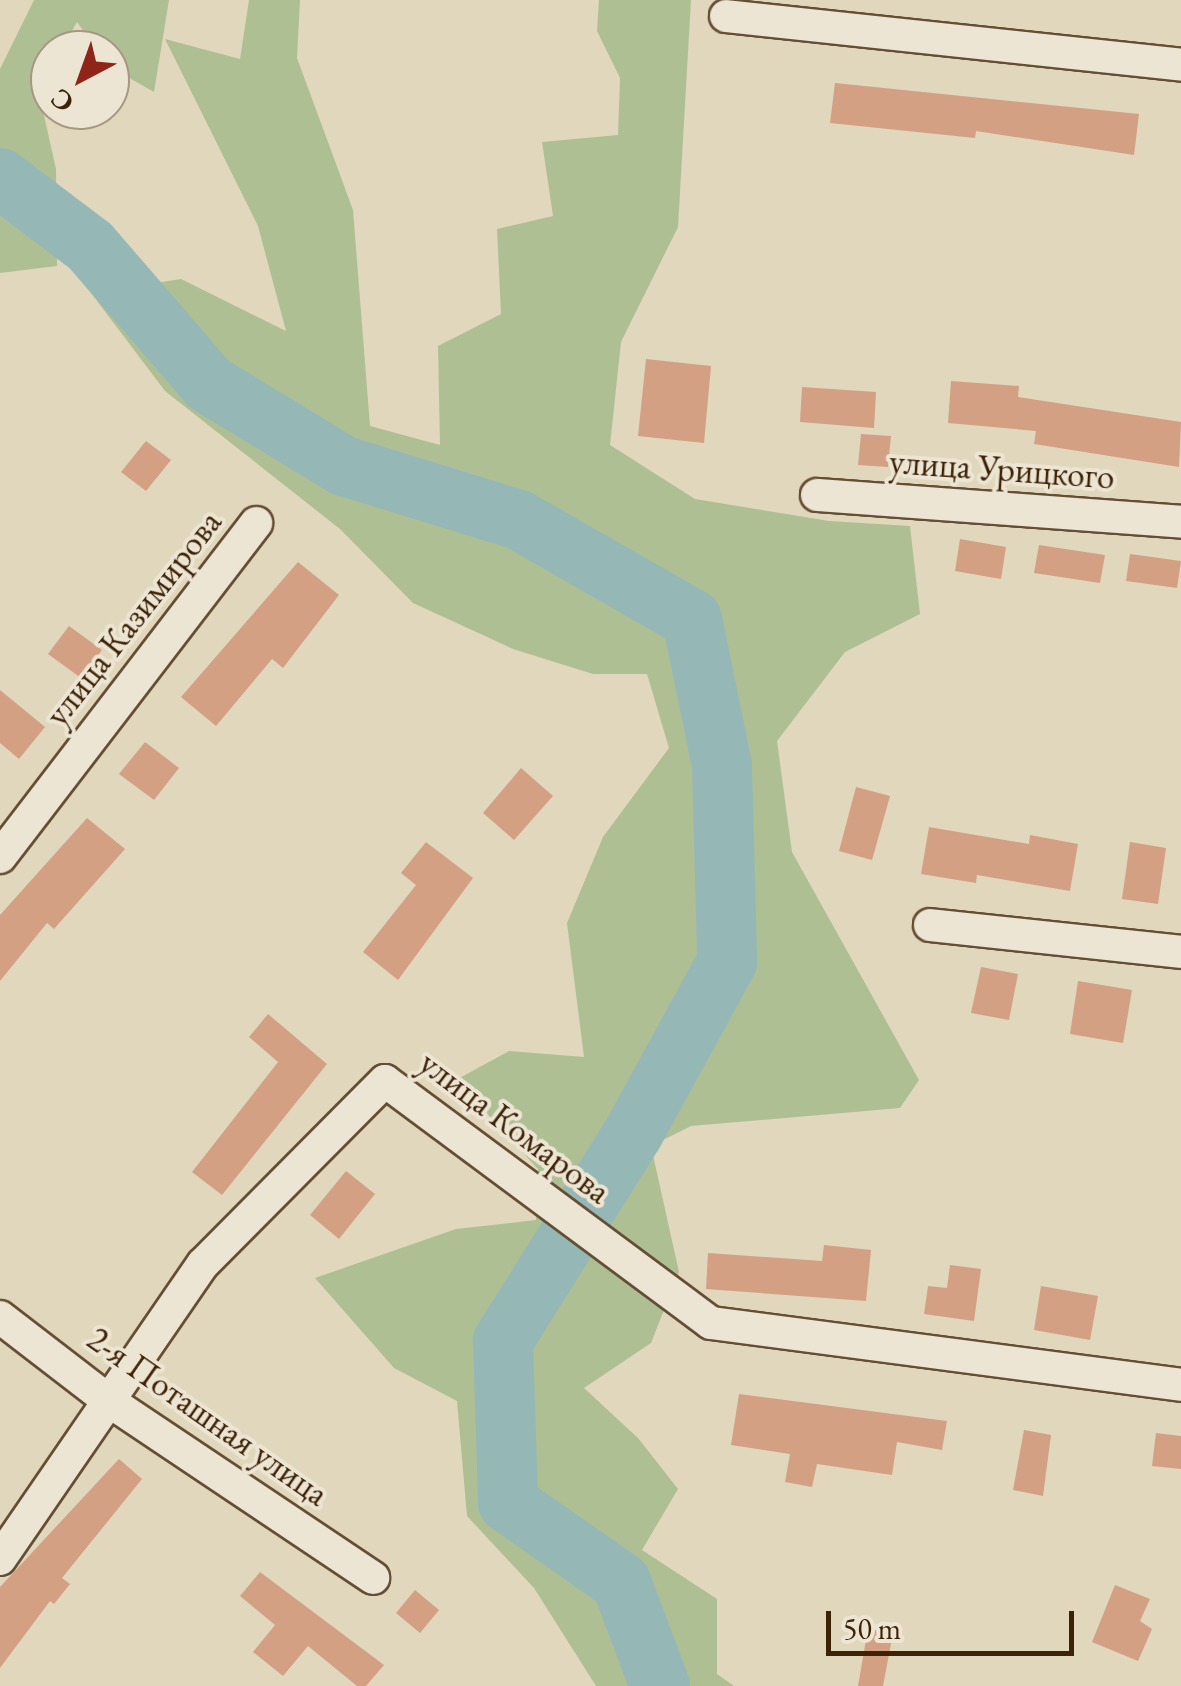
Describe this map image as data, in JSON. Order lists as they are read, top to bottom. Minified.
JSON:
{"streets":{"street":["улица Урицкого","улица Казимирова","улица Комарова","2-я Поташная улица"]},"crossings":[["улица Комарова","2-я Поташная улица"]],"scale_bar":"50 m","north":"bottom left"}
